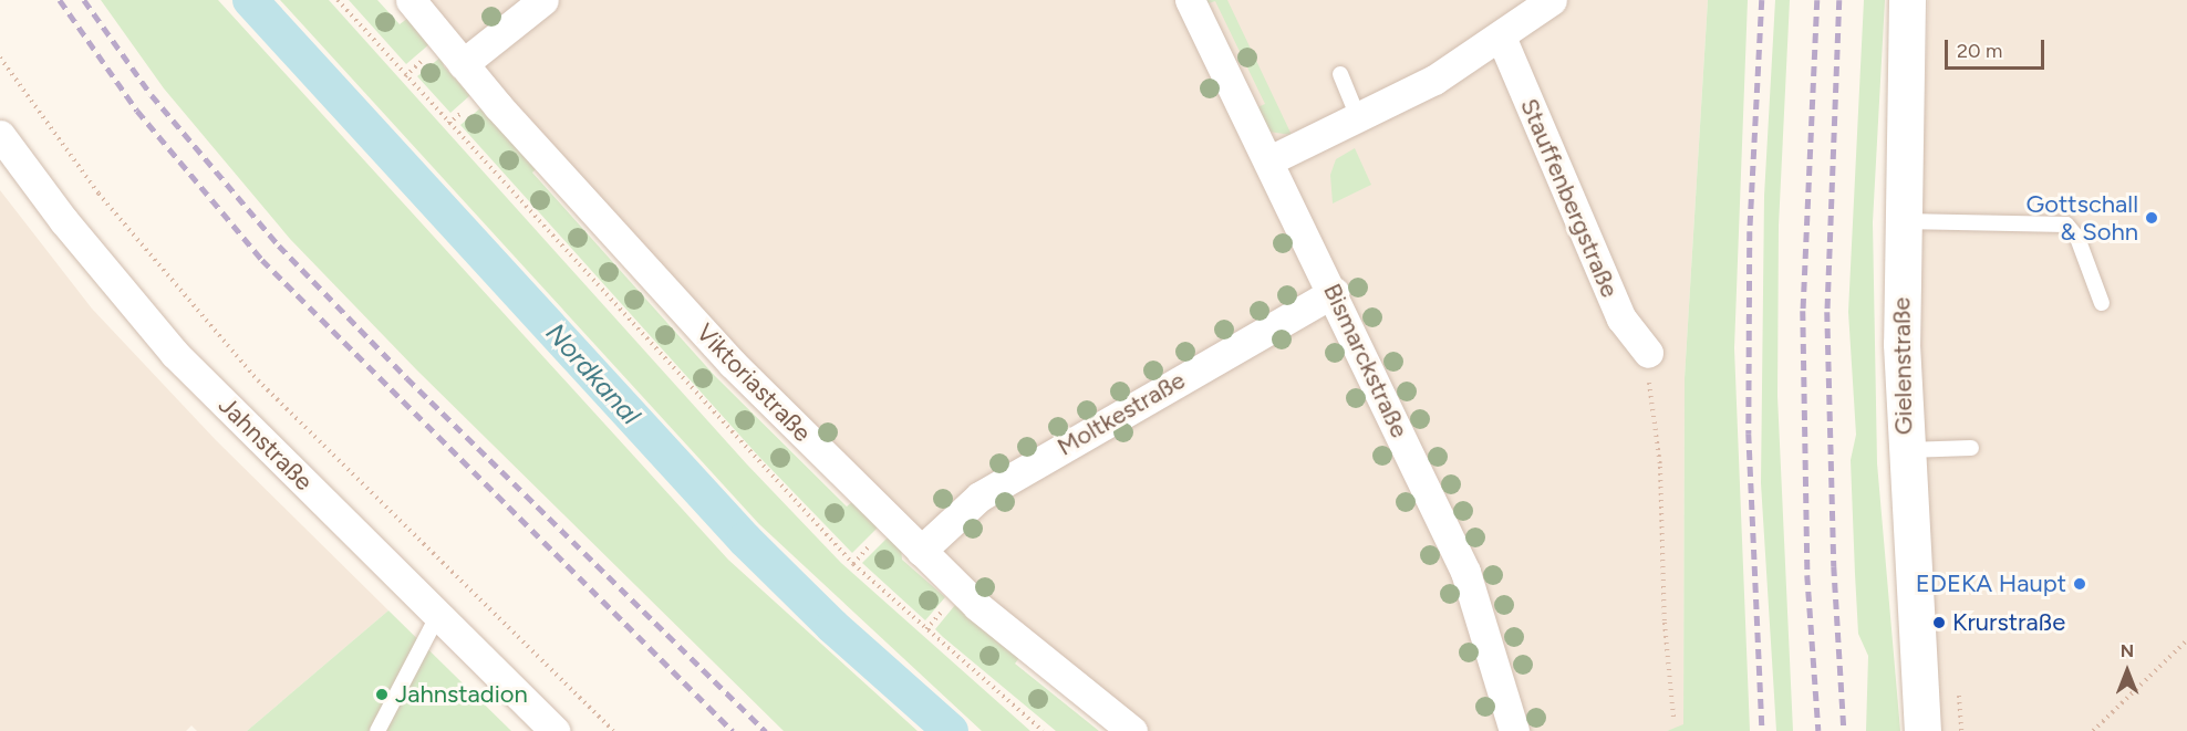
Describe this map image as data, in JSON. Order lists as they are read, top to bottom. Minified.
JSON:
{"streets":{"main road":["Gielenstraße"],"street":["Stauffenbergstraße","Bismarckstraße","Viktoriastraße","Moltkestraße","Jahnstraße"]},"crossings":[["Bismarckstraße","Moltkestraße"],["Viktoriastraße","Moltkestraße"]],"water":["Nordkanal"],"places":["Gottschall & Sohn","EDEKA Haupt","Krurstraße","Jahnstadion"],"scale_bar":"20 m","north":"top"}
